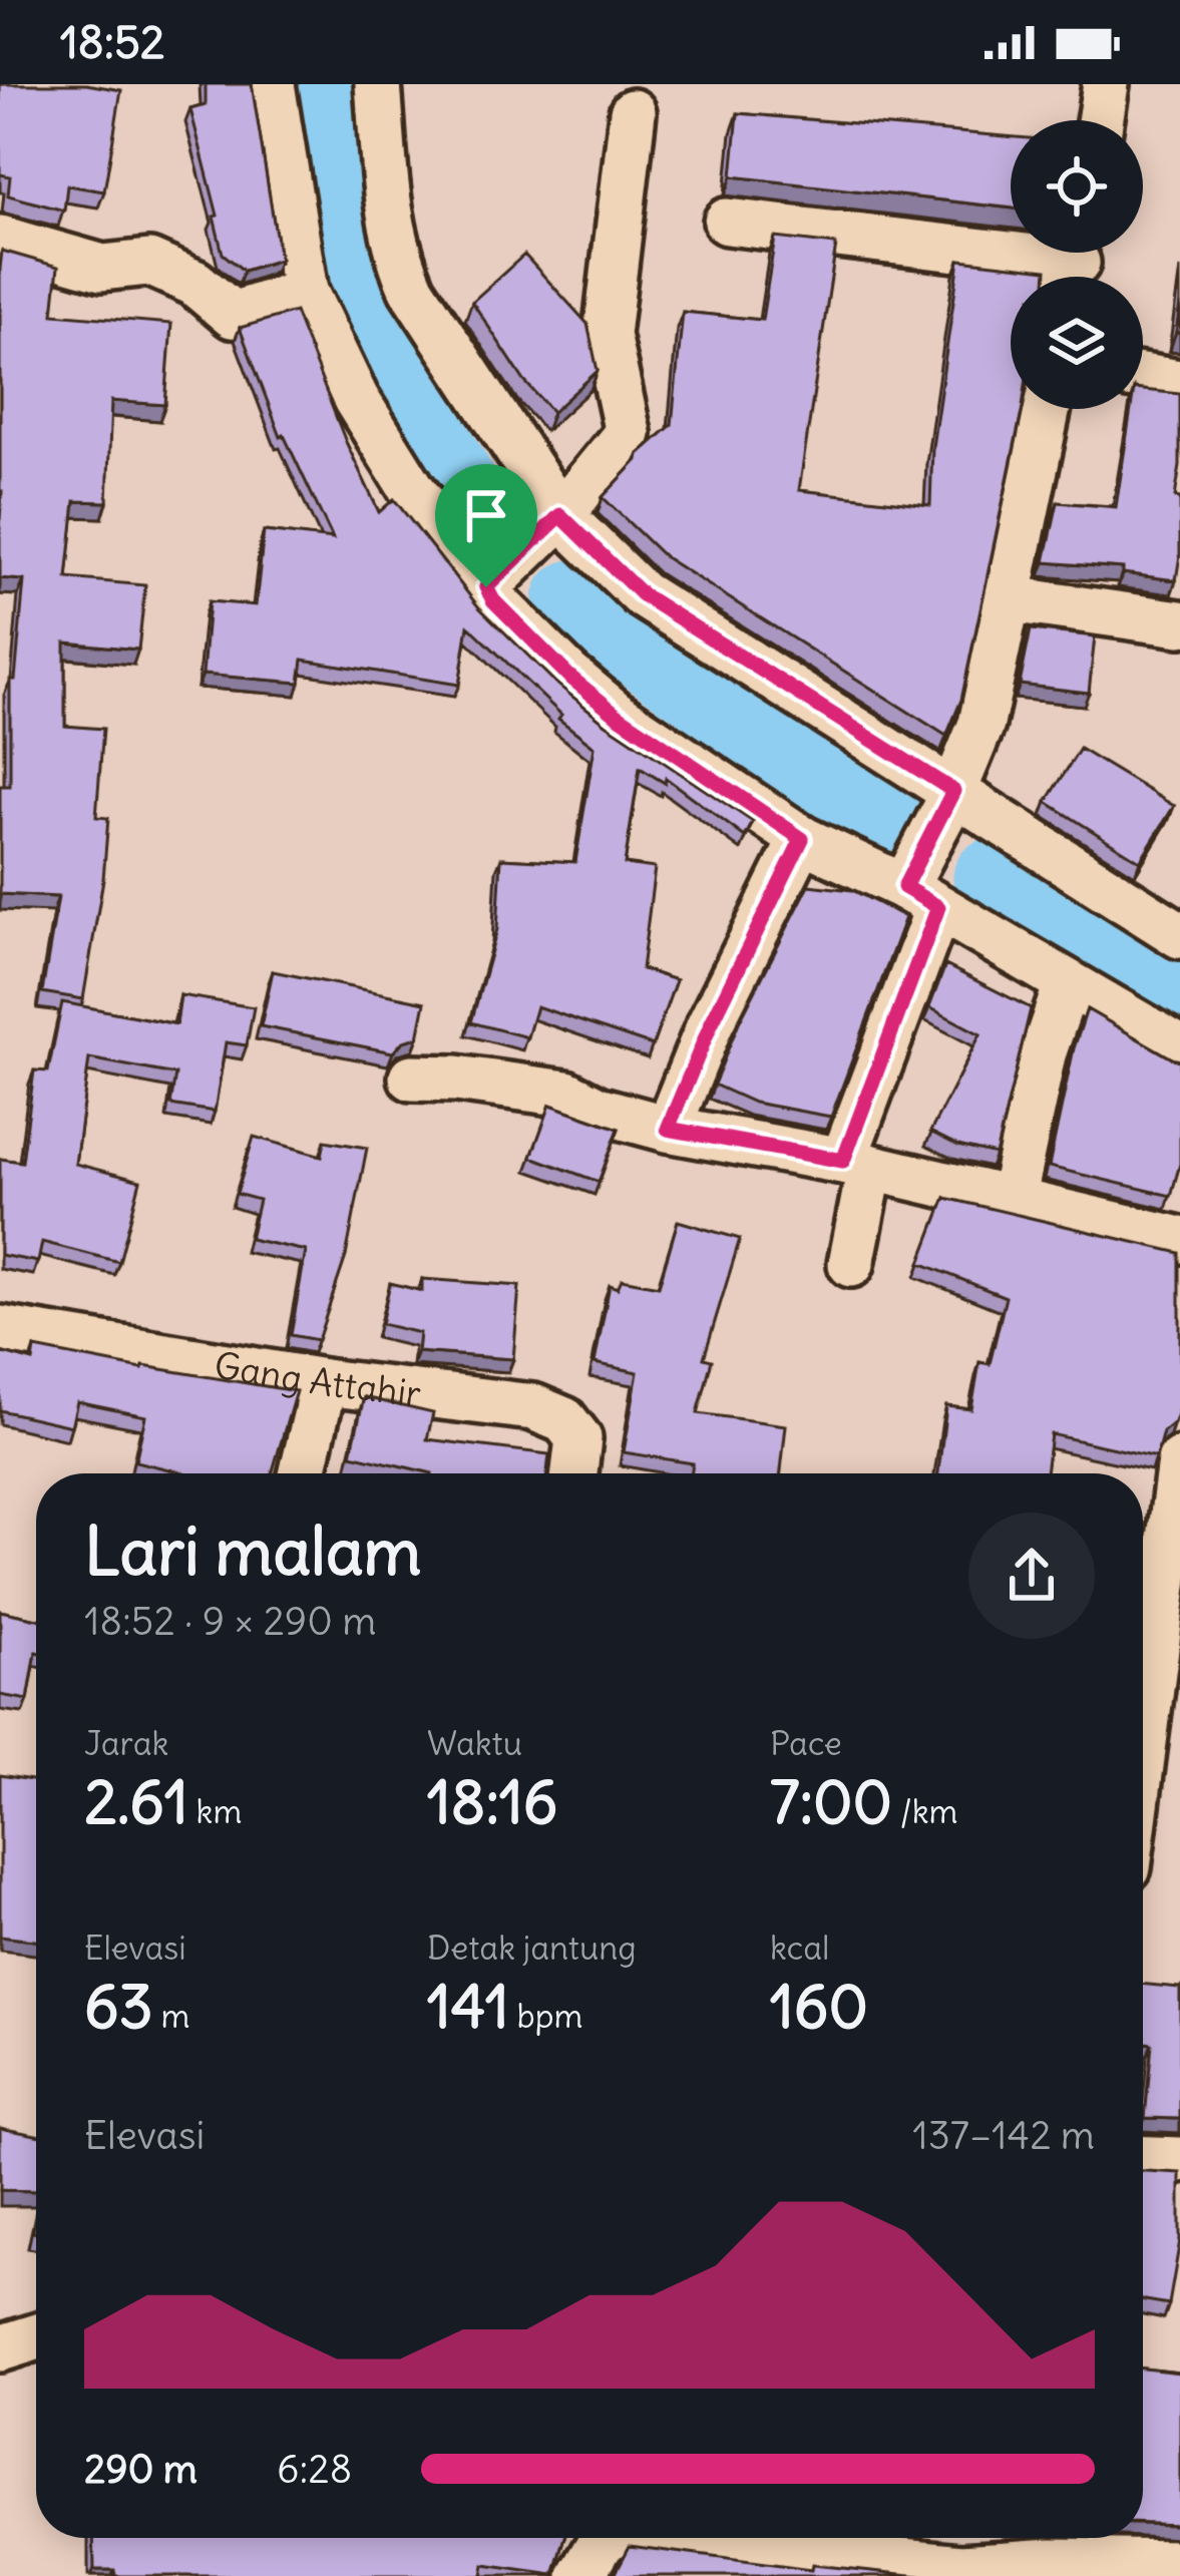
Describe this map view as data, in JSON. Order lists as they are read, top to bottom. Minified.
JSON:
{"streets":{"street":["Gang Attahir"]},"page":{"status":"18:52","heading":["Lari malam","18:52 · 9 × 290 m"],"stats":[["Jarak","2.61 km"],["Waktu","18:16"],["Pace","7:00 /km"],["Elevasi","63 m"],["Detak jantung","141 bpm"],["kcal","160"]],"chart":["Elevasi","137–142 m"],"list":[{"name":"290 m","note":"6:28"}]}}
